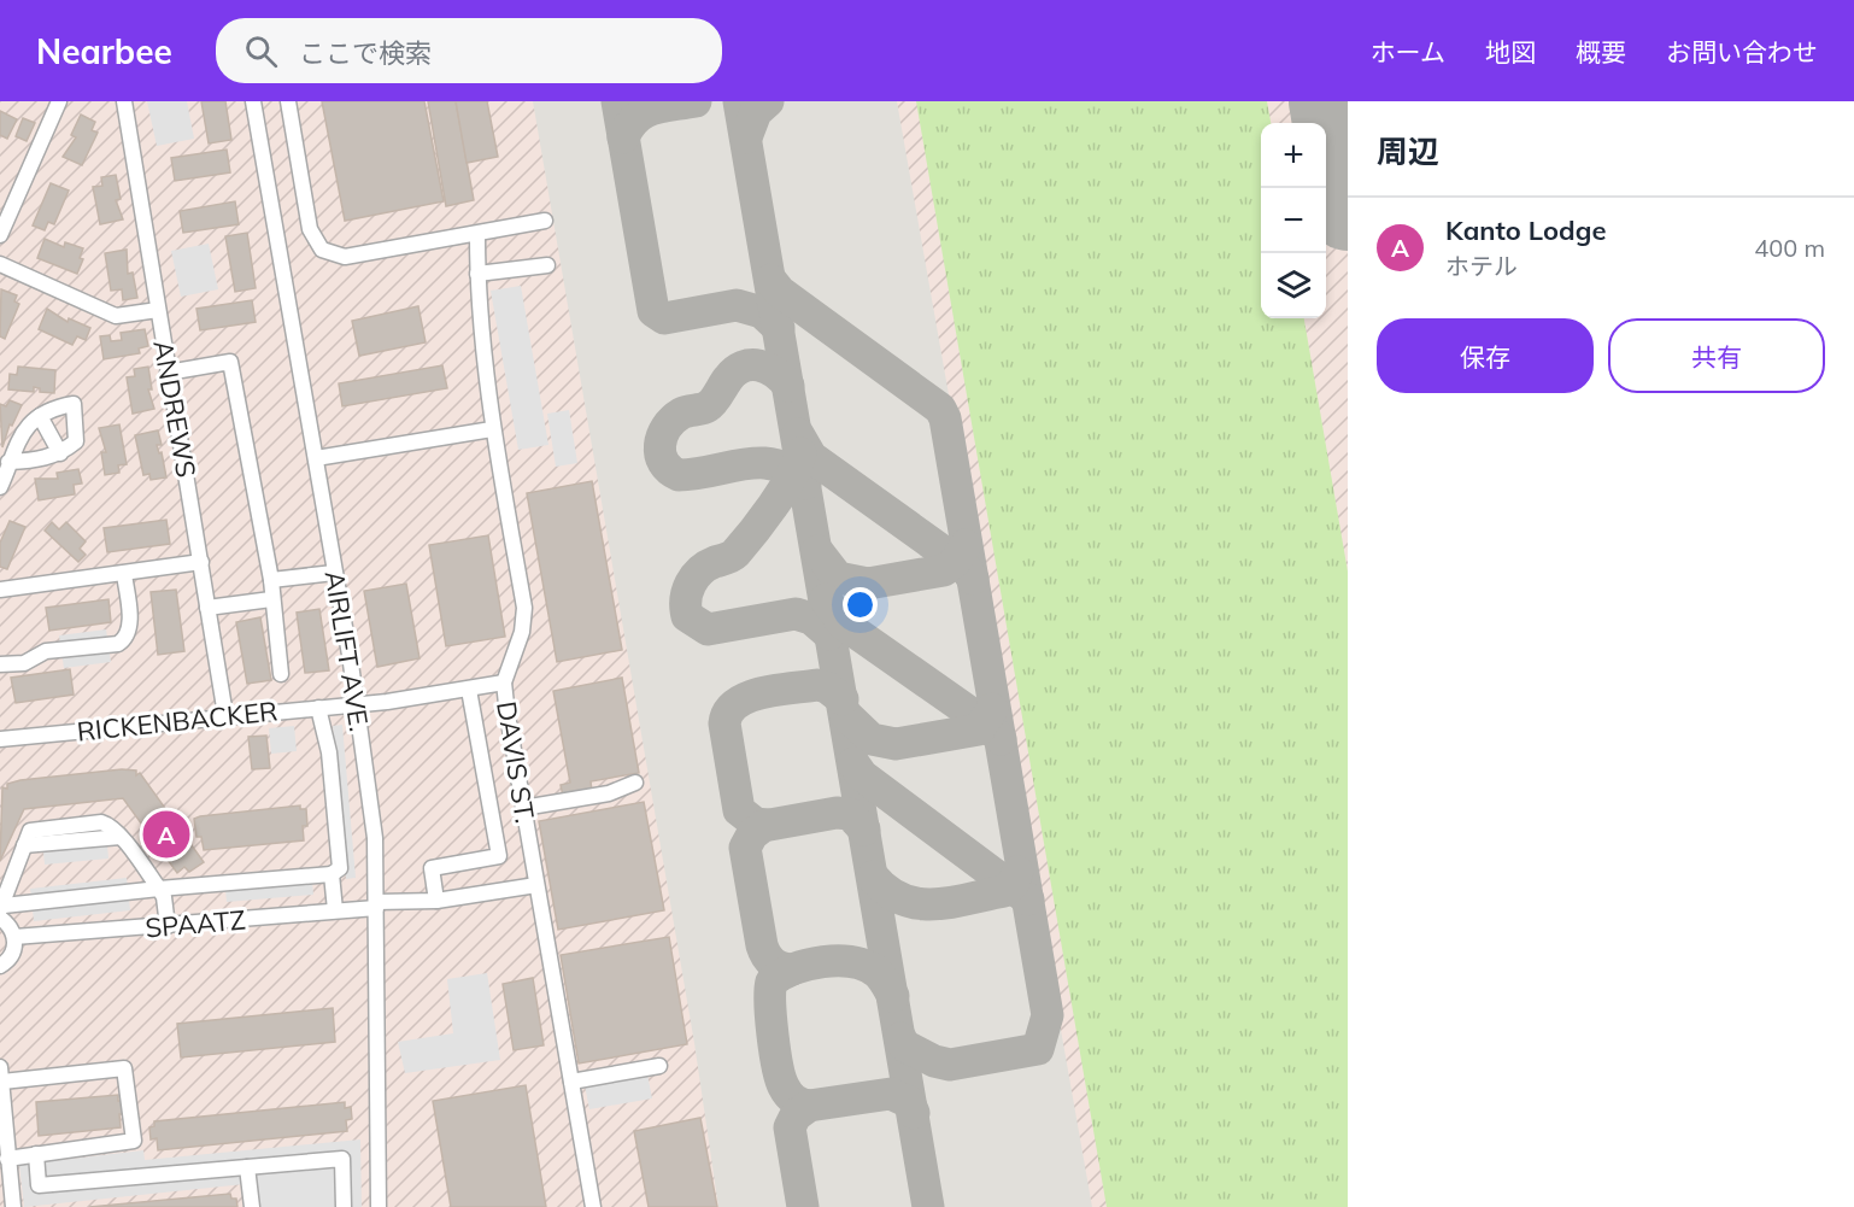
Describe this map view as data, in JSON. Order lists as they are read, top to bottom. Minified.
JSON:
{"streets":{"street":["ANDREWS","AIRLIFT AVE.","RICKENBACKER","DAVIS ST.","SPAATZ"]},"crossings":[["ANDREWS","RICKENBACKER"],["AIRLIFT AVE.","RICKENBACKER"],["AIRLIFT AVE.","SPAATZ"],["RICKENBACKER","DAVIS ST."],["DAVIS ST.","SPAATZ"]],"page":{"header":"Nearbee","search":"ここで検索","nav":["ホーム","地図","概要","お問い合わせ"],"heading":"周辺","map_buttons":["+","−"],"list":[{"mark":"A","name":"Kanto Lodge","note":"ホテル","value":"400 m"}],"buttons":["保存","共有"],"pins":"A"}}
